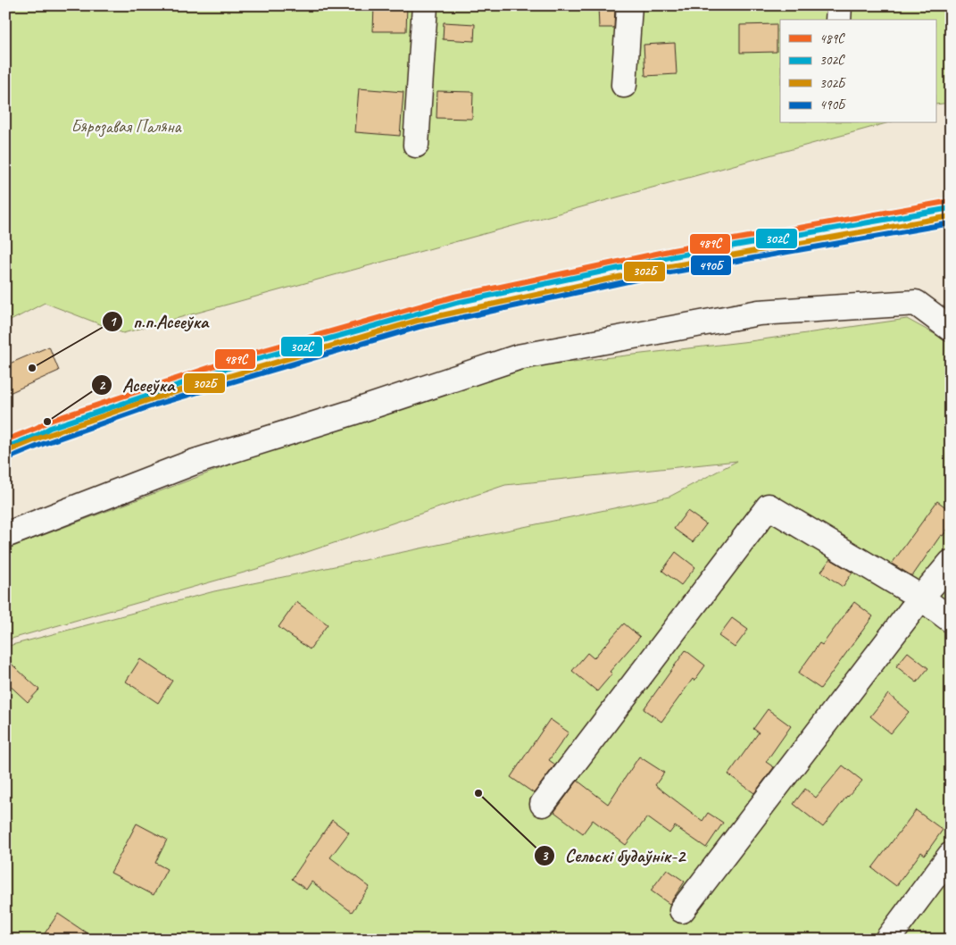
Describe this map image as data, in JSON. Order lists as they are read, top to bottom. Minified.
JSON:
{"parks":["Бярозавая Паляна"],"places":["п.п.Асееўка","Асееўка","Сельскі будаўнік-2"],"lines":["transit line 489С","transit line 302С","transit line 302Б","transit line 490Б"],"legend":["489С","302С","302Б","490Б"]}
